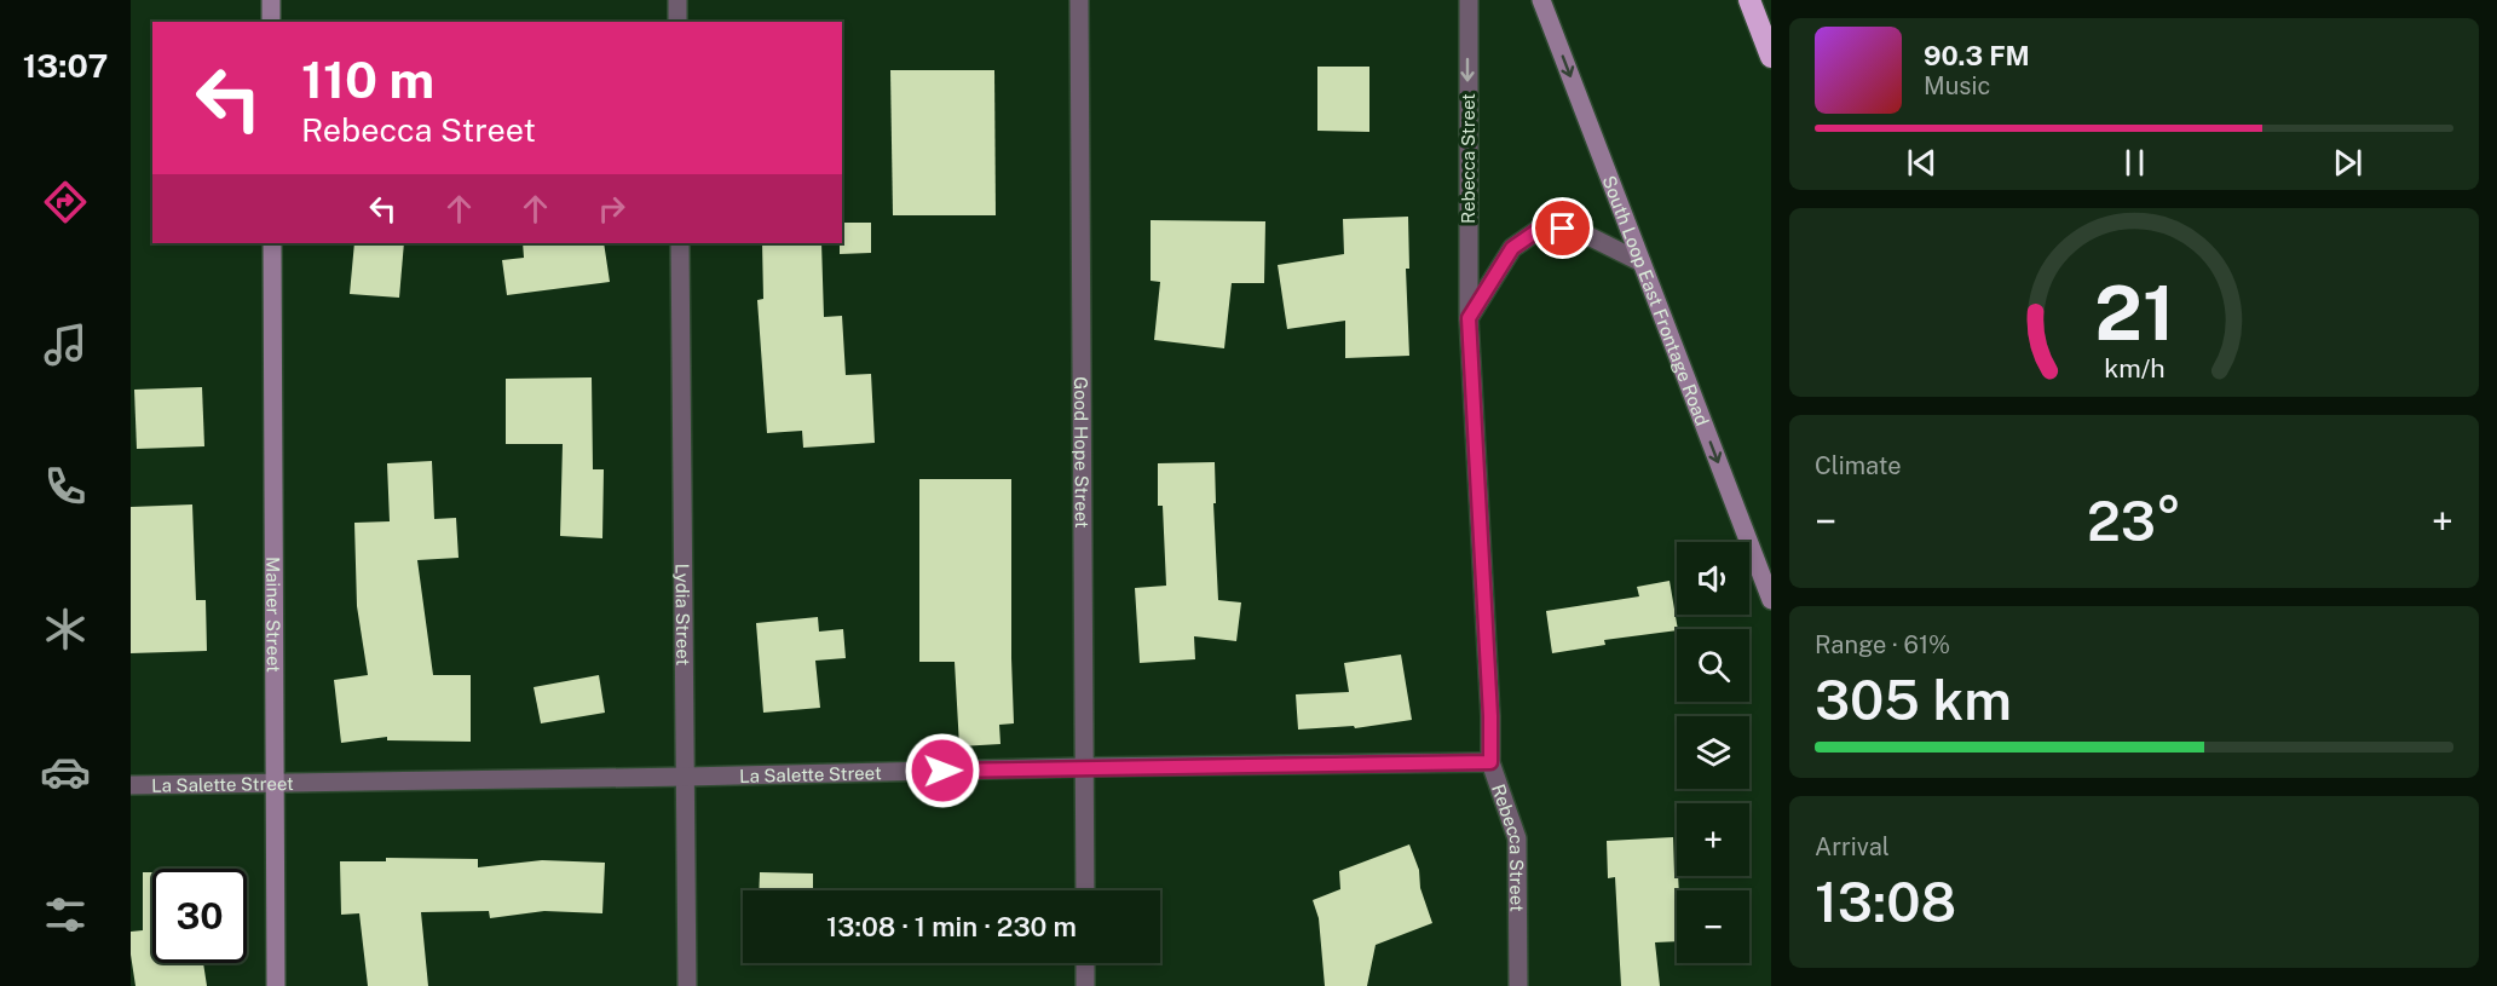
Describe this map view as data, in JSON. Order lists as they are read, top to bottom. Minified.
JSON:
{"streets":{"street":["Rebecca Street","South Loop East Frontage Road","Good Hope Street","Mainer Street","Lydia Street","La Salette Street"]},"crossings":[["Rebecca Street","La Salette Street"],["Good Hope Street","La Salette Street"],["Mainer Street","La Salette Street"],["Lydia Street","La Salette Street"]],"one_way":["South Loop East Frontage Road"],"page":{"tabs":"13:07","turn":["110 m","Rebecca Street"],"song":["90.3 FM","Music"],"tile":["Climate",["Range · 61%","305 km"],["Arrival","13:08"]],"heat":["−","23°","+"],"map_buttons":["+","−"],"limit":"30","trip":"13:08 · 1 min · 230 m","gauge":["21","km/h"]}}
